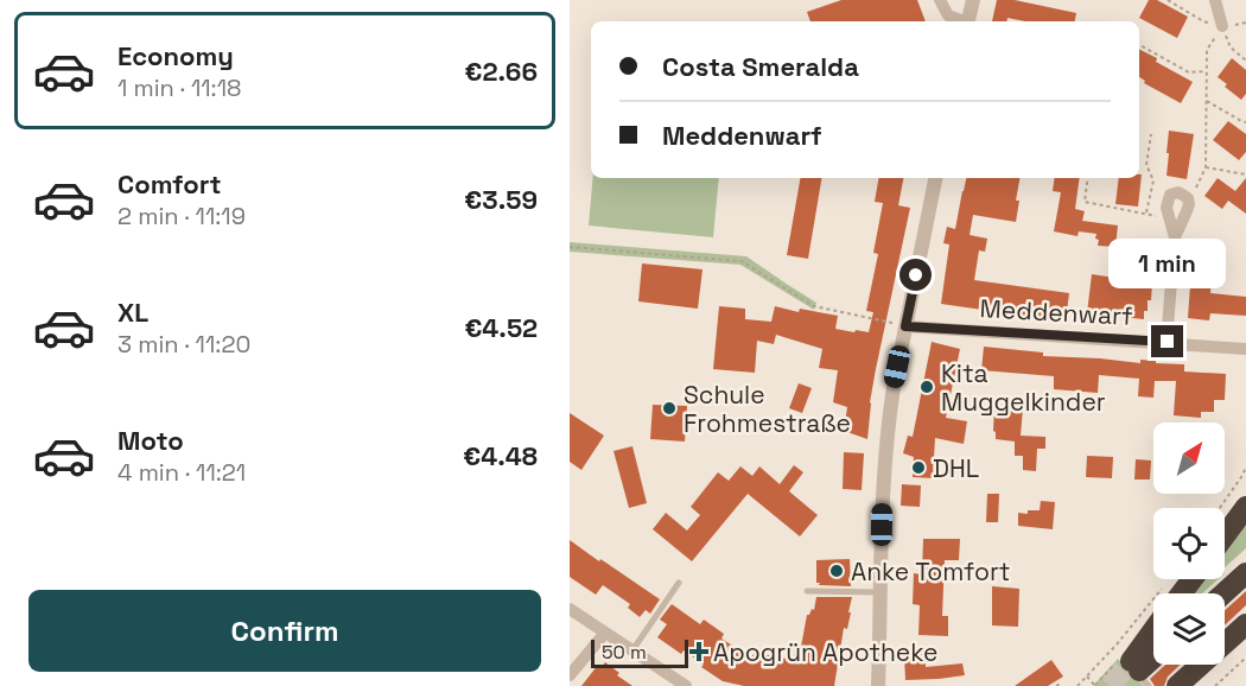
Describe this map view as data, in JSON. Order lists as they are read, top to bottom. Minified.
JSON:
{"streets":{"street":["Meddenwarf"]},"places":{"other":["Kita Muggelkinder","Schule Frohmestraße","DHL","Anke Tomfort"],"health":["Apogrün Apotheke"]},"scale_bar":"50 m","north":"top right","page":{"list":[{"name":"Economy","note":"1 min · 11:18","value":"€2.66"},{"name":"Comfort","note":"2 min · 11:19","value":"€3.59"},{"name":"XL","note":"3 min · 11:20","value":"€4.52"},{"name":"Moto","note":"4 min · 11:21","value":"€4.48"}],"banner":["Costa Smeralda","Meddenwarf"],"bubble":"1 min","buttons":"Confirm","scale":"50 m"}}
